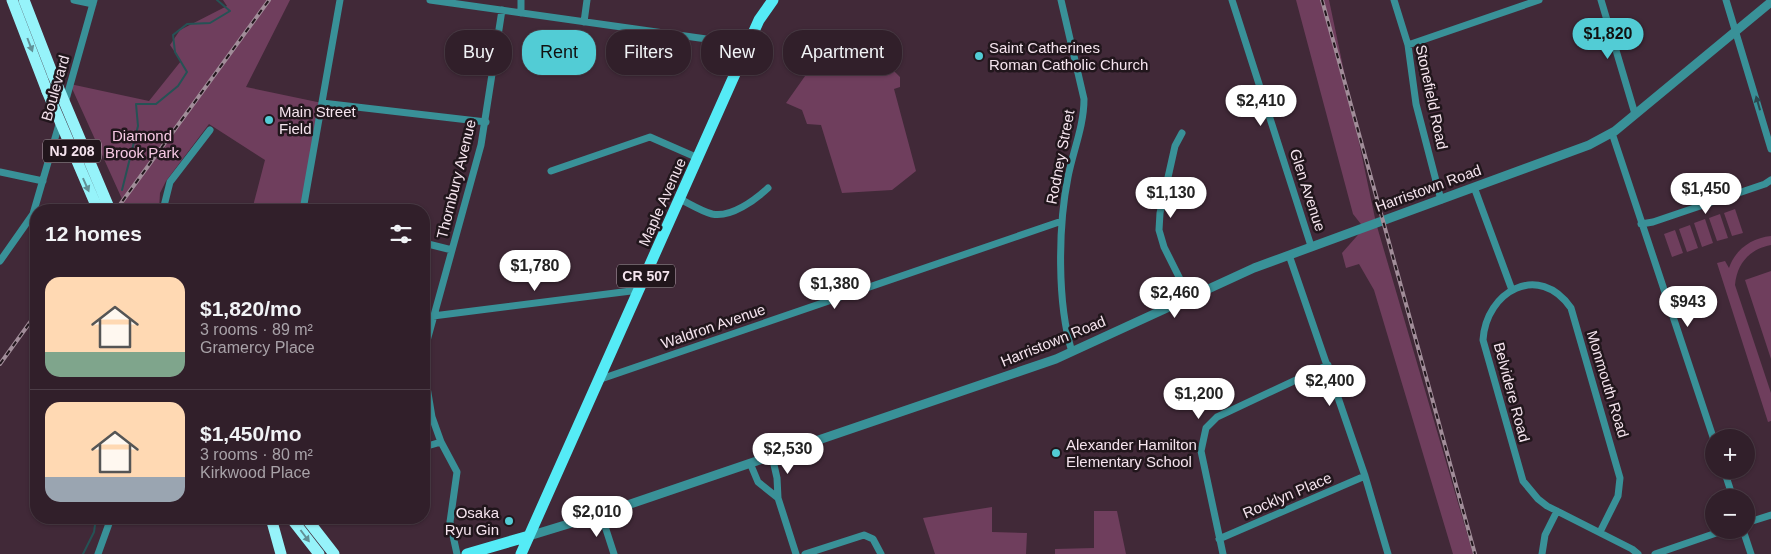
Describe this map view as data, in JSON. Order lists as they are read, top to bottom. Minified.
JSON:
{"streets":{"highway":["NJ 208"],"main road":["Harristown Road","Maple Avenue","CR 507"],"street":["Boulevard","Stonefield Road","Rodney Street","Thornbury Avenue","Glen Avenue","Waldron Avenue","Monmouth Road","Belvidere Road","Rocklyn Place"]},"crossings":[["Stonefield Road","Harristown Road"],["Rodney Street","Harristown Road"],["Rodney Street","Waldron Avenue"],["Harristown Road","Glen Avenue"],["Harristown Road","Maple Avenue"],["Maple Avenue","Waldron Avenue"],["Monmouth Road","Belvidere Road"]],"parks":["Diamond Brook Park"],"places":["Saint Catherines Roman Catholic Church","Main Street Field","Alexander Hamilton Elementary School","Osaka Ryu Gin"],"page":{"price":["$1,820","$2,410","$1,450","$1,130","$1,780","$1,380","$2,460","$943","$2,400","$1,200","$2,530","$2,010"],"chip":["Buy","Rent","Filters","New","Apartment"],"heading":"12 homes","list":[{"name":"$1,820/mo","note":"3 rooms · 89 m² · Gramercy Place"},{"name":"$1,450/mo","note":"3 rooms · 80 m² · Kirkwood Place"}],"map_buttons":["+","−"]}}
